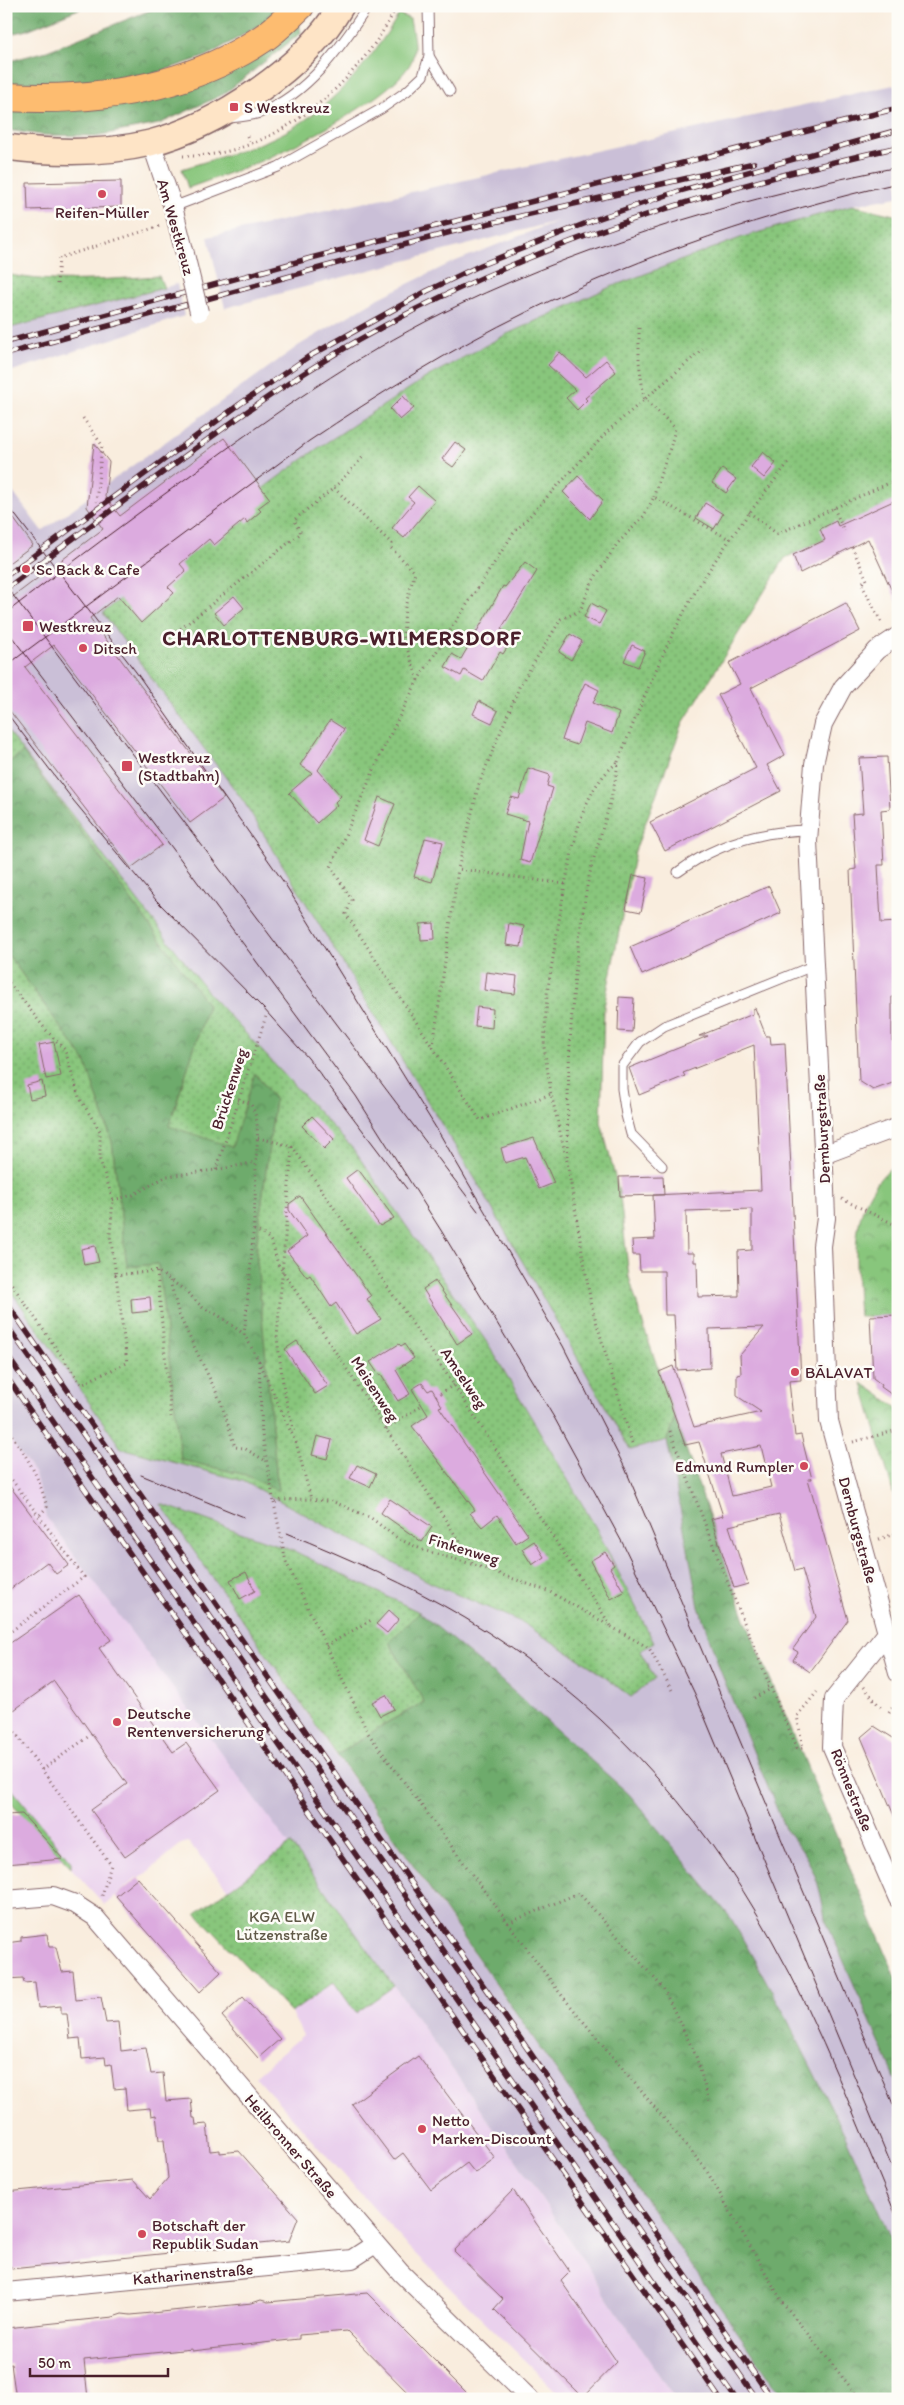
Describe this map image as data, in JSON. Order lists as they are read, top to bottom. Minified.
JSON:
{"streets":{"street":["Am Westkreuz","Dernburgstraße","Rönnestraße","Heilbronner Straße","Katharinenstraße"],"path":["Brückenweg","Amselweg","Meisenweg","Finkenweg"]},"crossings":[["Dernburgstraße","Rönnestraße"],["Amselweg","Finkenweg"],["Meisenweg","Finkenweg"],["Heilbronner Straße","Katharinenstraße"]],"districts":["CHARLOTTENBURG-WILMERSDORF"],"parks":["KGA ELW Lützenstraße"],"places":{"transit":["S Westkreuz","Westkreuz","Westkreuz (Stadtbahn)"],"other":["Reifen-Müller","Sc Back & Cafe","Ditsch","BĀLAVAT","Edmund Rumpler","Deutsche Rentenversicherung","Netto Marken-Discount","Botschaft der Republik Sudan"]},"scale_bar":"50 m"}
